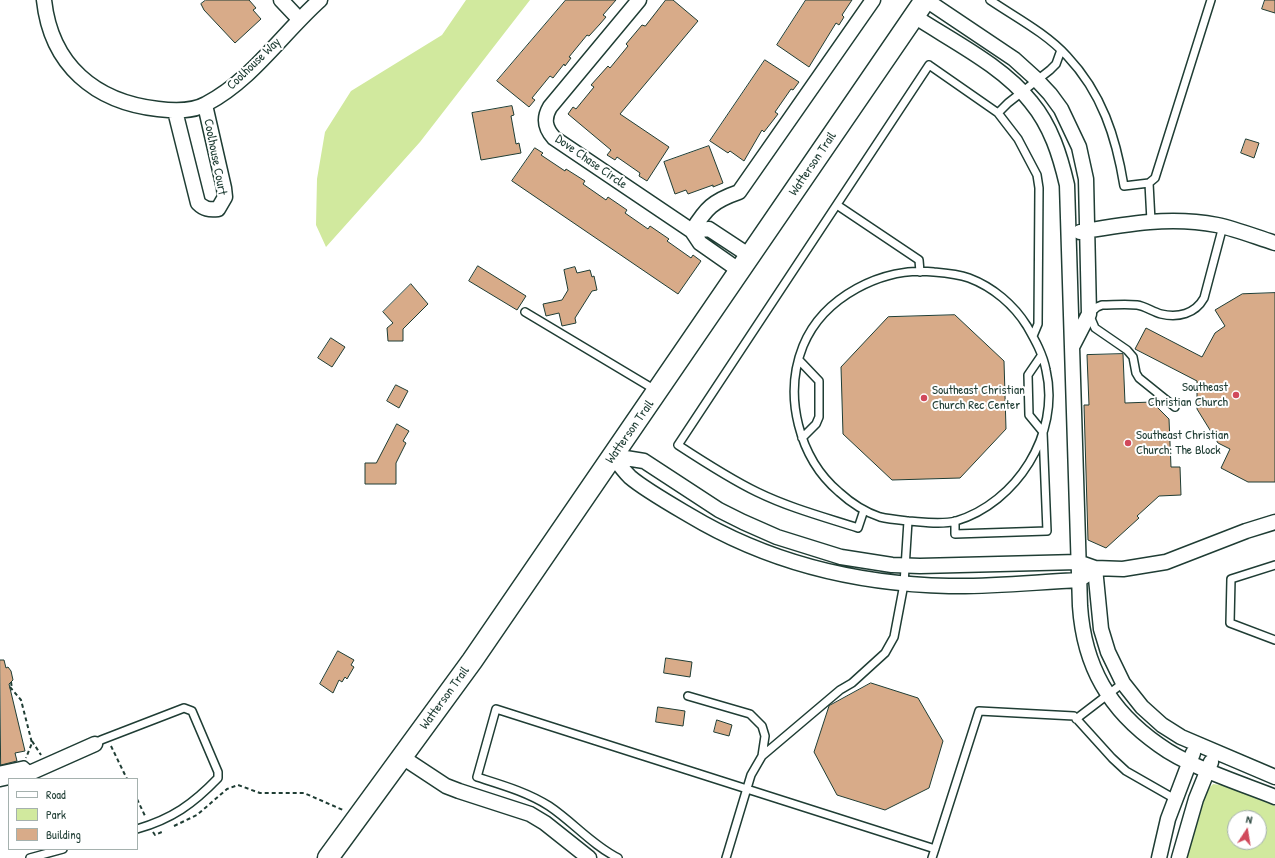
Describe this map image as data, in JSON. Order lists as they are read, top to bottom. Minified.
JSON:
{"streets":{"main road":["Watterson Trail"],"street":["Coolhouse Way","Coolhouse Court","Dove Chase Circle"]},"crossings":[["Coolhouse Way","Coolhouse Court"],["Dove Chase Circle","Watterson Trail"]],"places":["Southeast Christian Church","Southeast Christian Church Rec Center","Southeast Christian Church: The Block"],"legend":["Road","Park","Building"],"north":"top"}
